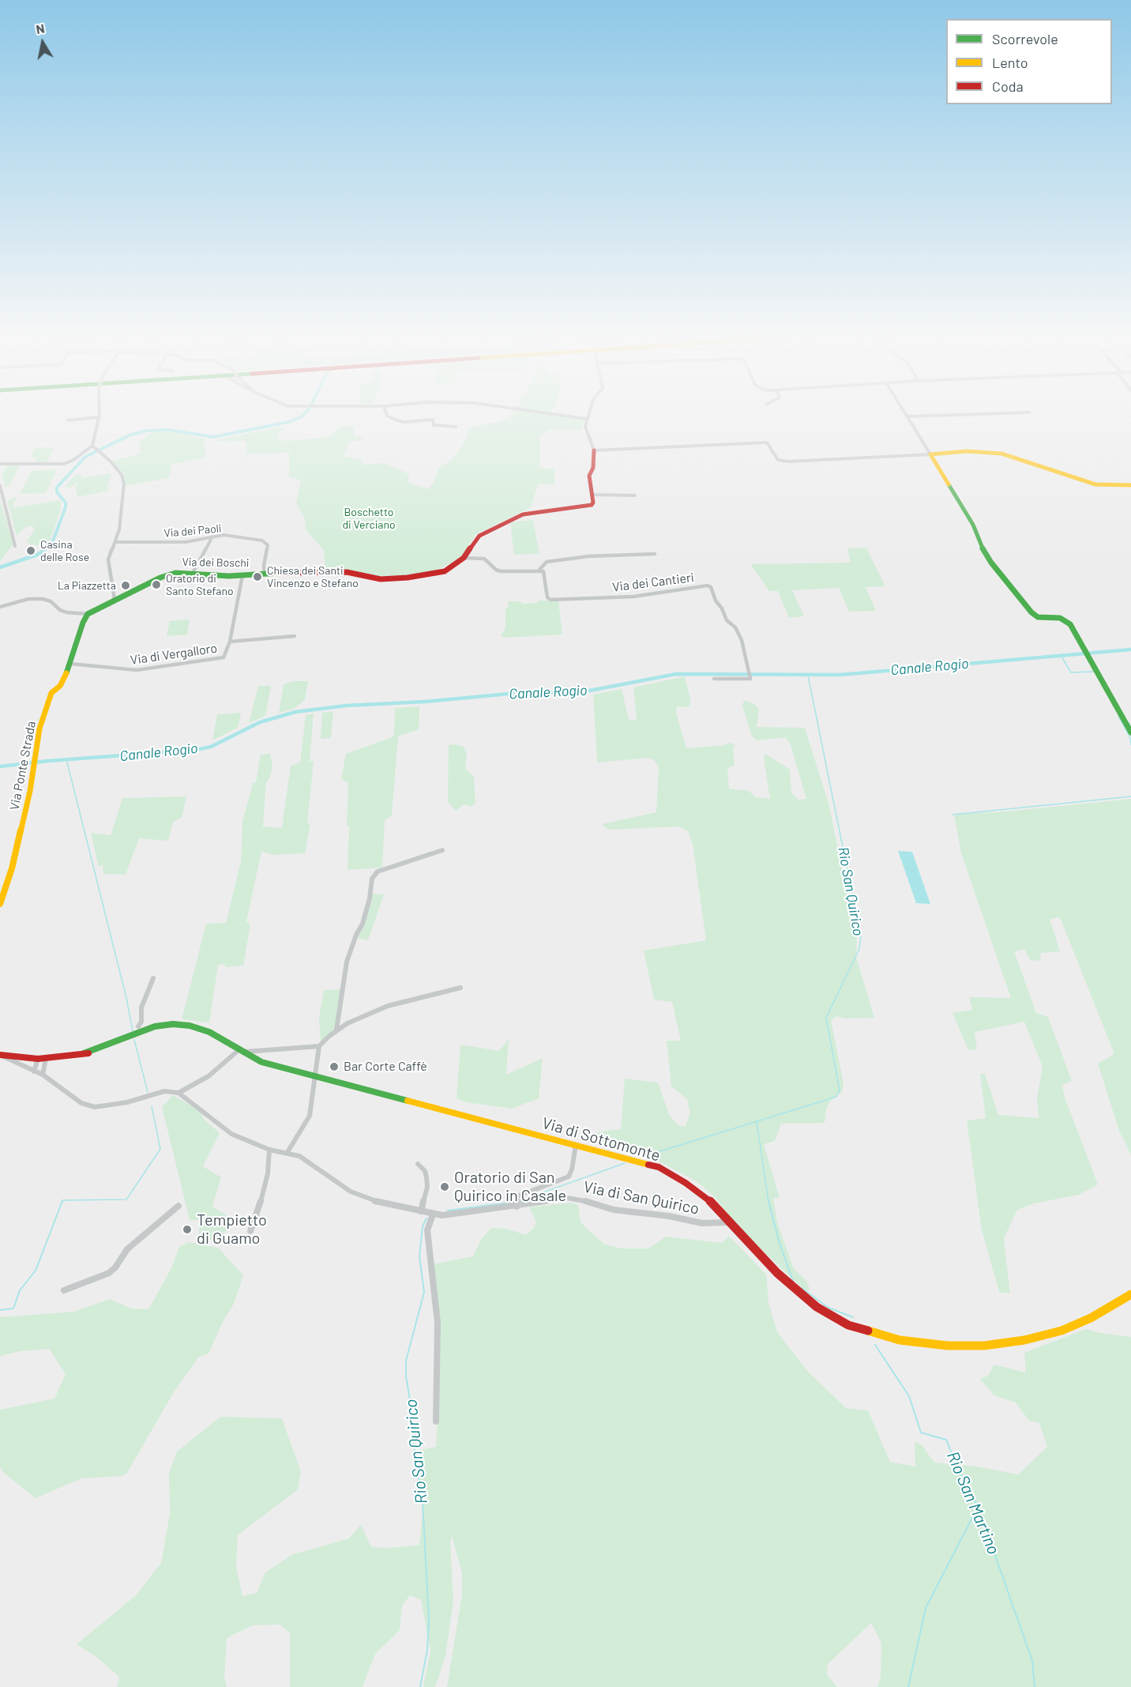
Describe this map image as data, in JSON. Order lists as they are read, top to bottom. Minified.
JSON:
{"streets":{"main road":["Via dei Boschi","Via Ponte Strada","Via di Sottomonte"],"street":["Via dei Paoli","Via dei Cantieri","Via di Vergalloro","Via di San Quirico"]},"crossings":[["Via dei Paoli","Via dei Boschi"],["Via dei Boschi","Via di Vergalloro"],["Via dei Boschi","Via Ponte Strada"],["Via di Vergalloro","Via Ponte Strada"],["Via di Sottomonte","Via di San Quirico"]],"water":["Canale Rogio","Rio San Quirico","Rio San Martino"],"parks":["Boschetto di Verciano"],"places":["Casina delle Rose","Chiesa dei Santi Vincenzo e Stefano","Oratorio di Santo Stefano","La Piazzetta","Bar Corte Caffè","Oratorio di San Quirico in Casale","Tempietto di Guamo"],"legend":["Scorrevole","Lento","Coda"],"north":"top"}
